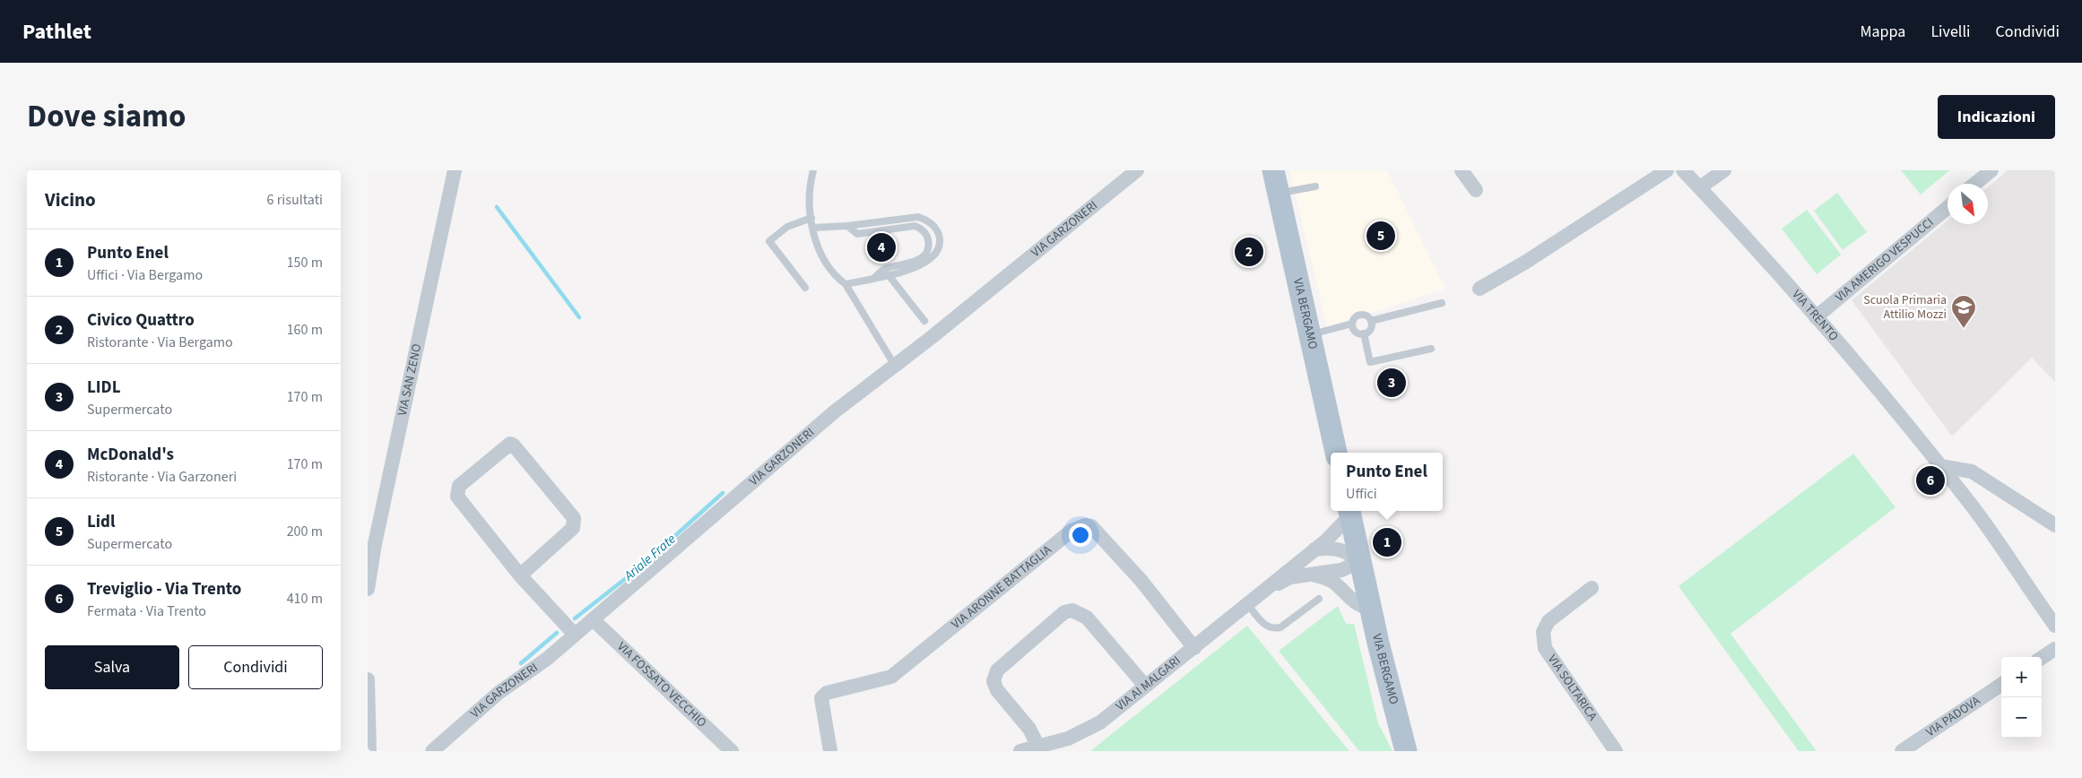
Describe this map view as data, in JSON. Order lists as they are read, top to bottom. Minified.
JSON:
{"streets":{"main road":["VIA BERGAMO"],"street":["VIA GARZONERI","VIA AMERIGO VESPUCCI","VIA TRENTO","VIA SAN ZENO","VIA ARONNE BATTAGLIA","VIA AI MALGARI","VIA FOSSATO VECCHIO","VIA SOLTARICA","VIA PADOVA"]},"crossings":[["VIA GARZONERI","VIA FOSSATO VECCHIO"],["VIA AMERIGO VESPUCCI","VIA TRENTO"],["VIA BERGAMO","VIA AI MALGARI"],["VIA ARONNE BATTAGLIA","VIA AI MALGARI"]],"water":["Ariale Frate"],"places":{"school or university":["Scuola Primaria Attilio Mozzi"]},"north":"bottom right","page":{"header":"Pathlet","nav":["Mappa","Livelli","Condividi"],"title":"Dove siamo","buttons":["Indicazioni",["Salva","Condividi"]],"heading":["Vicino","6 risultati"],"pins":["5","4","2","3","6","1"],"list":[{"mark":"1","name":"Punto Enel","note":"Uffici · Via Bergamo","value":"150 m"},{"mark":"2","name":"Civico Quattro","note":"Ristorante · Via Bergamo","value":"160 m"},{"mark":"3","name":"LIDL","note":"Supermercato","value":"170 m"},{"mark":"4","name":"McDonald's","note":"Ristorante · Via Garzoneri","value":"170 m"},{"mark":"5","name":"Lidl","note":"Supermercato","value":"200 m"},{"mark":"6","name":"Treviglio - Via Trento","note":"Fermata · Via Trento","value":"410 m"}],"popup":["Punto Enel","Uffici"],"map_buttons":["+","−"]}}
